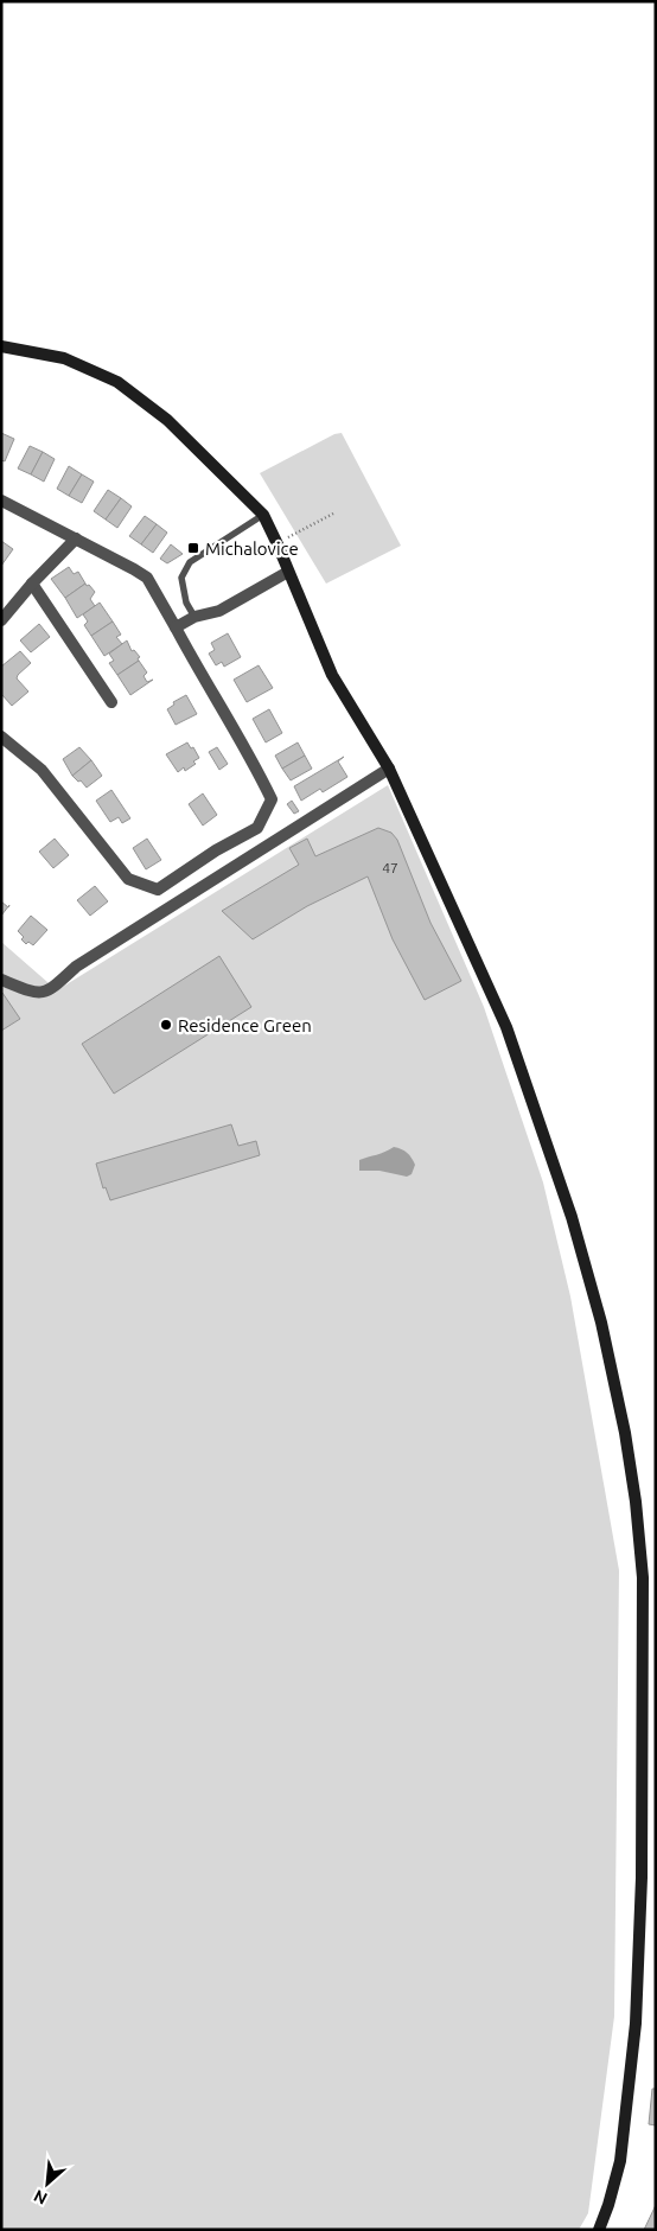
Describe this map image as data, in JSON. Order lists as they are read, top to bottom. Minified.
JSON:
{"places":{"transit":["Michalovice"],"other":["Residence Green"]},"house_numbers":["47"],"north":"bottom left"}
